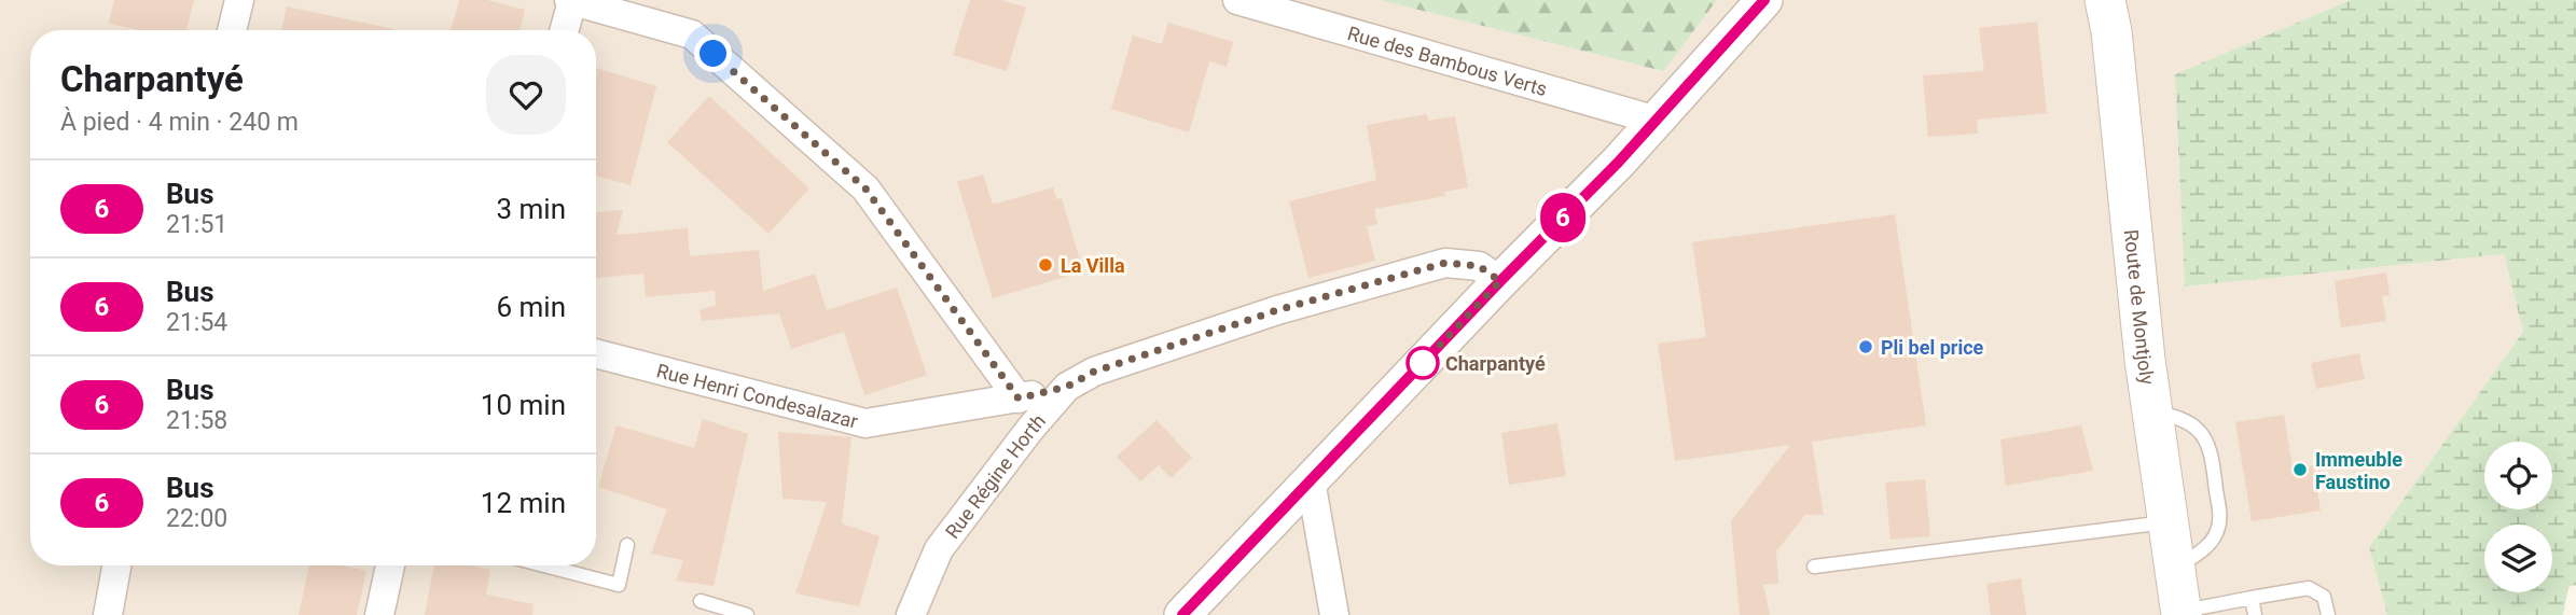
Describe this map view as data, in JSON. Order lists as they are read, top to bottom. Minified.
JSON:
{"streets":{"main road":["Route de Montjoly"],"street":["Rue des Bambous Verts","Rue Henri Condesalazar","Rue Régine Horth"]},"crossings":[["Rue Henri Condesalazar","Rue Régine Horth"]],"places":["La Villa","Pli bel price","Charpantyé","Immeuble Faustino"],"lines":["bus line 6"],"page":{"on_map":"6","heading":["Charpantyé","À pied · 4 min · 240 m"],"list":[{"mark":"6","name":"Bus","note":"21:51","value":"3 min"},{"mark":"6","name":"Bus","note":"21:54","value":"6 min"},{"mark":"6","name":"Bus","note":"21:58","value":"10 min"},{"mark":"6","name":"Bus","note":"22:00","value":"12 min"}]}}
